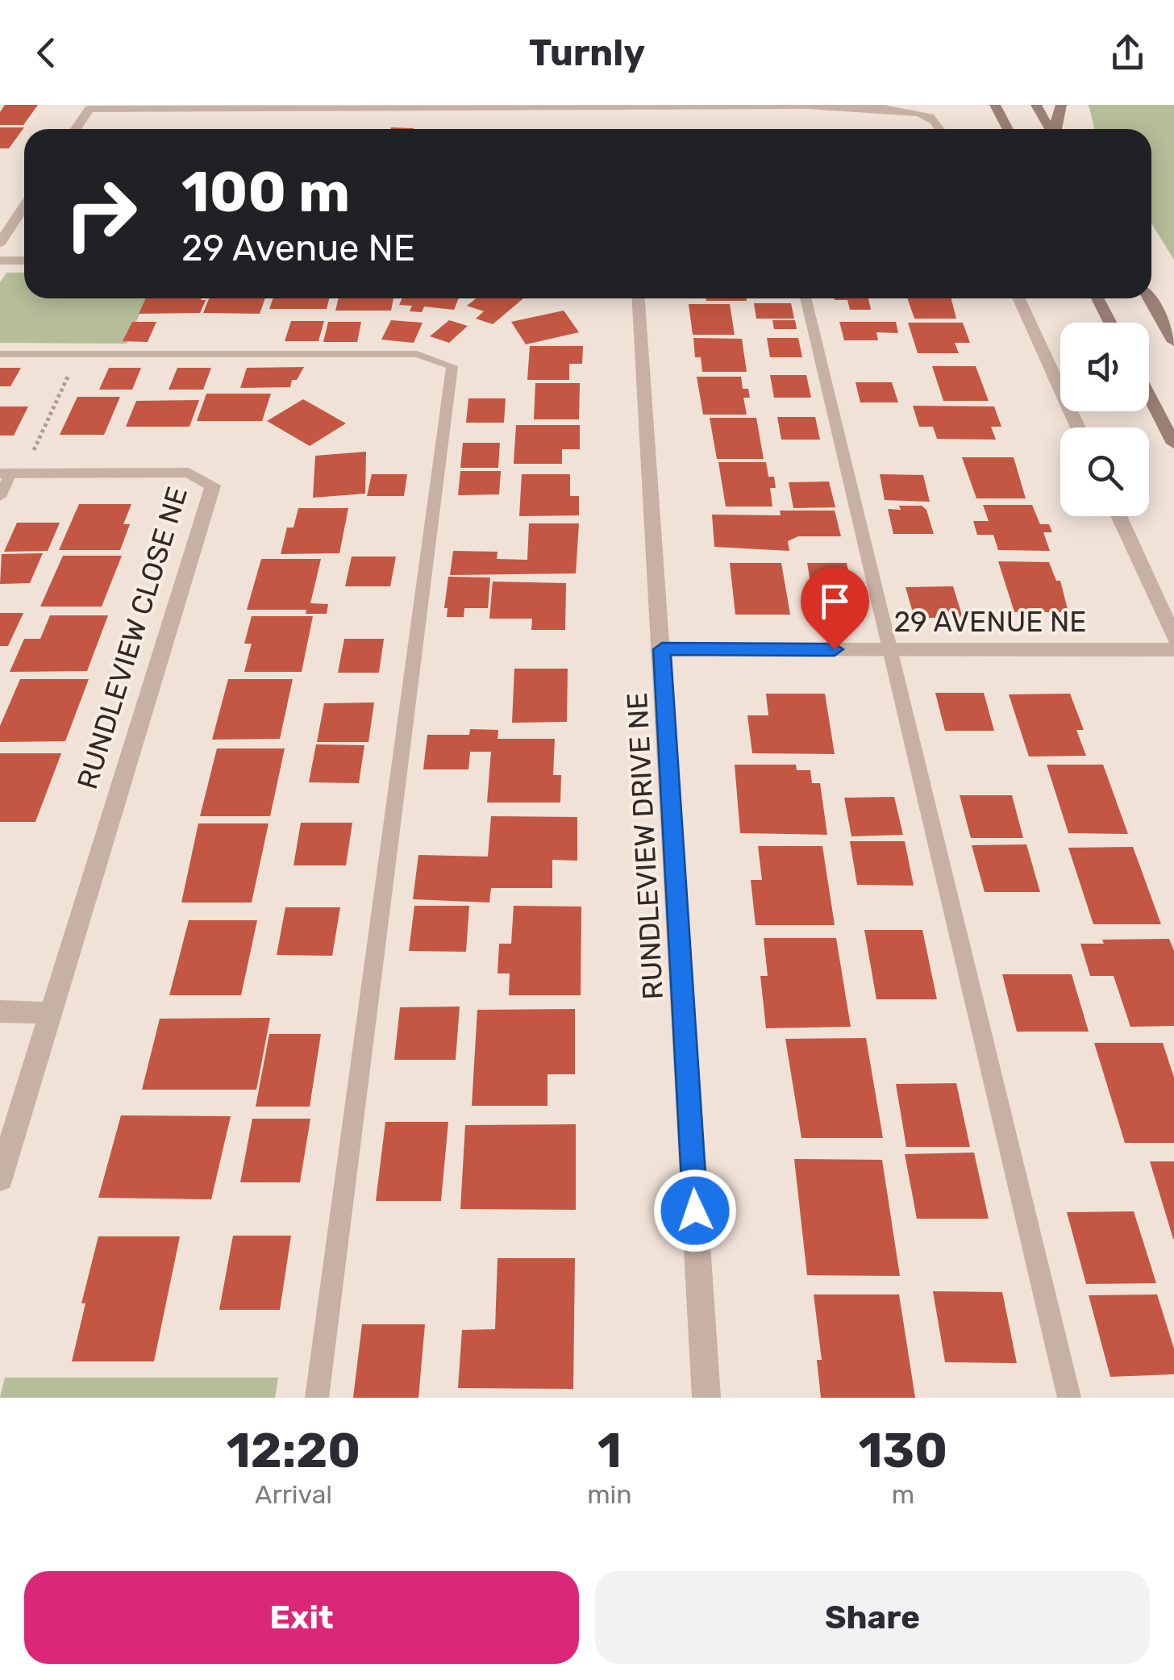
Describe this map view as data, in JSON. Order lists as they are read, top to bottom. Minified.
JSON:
{"streets":{"street":["29 AVENUE NE","RUNDLEVIEW CLOSE NE","RUNDLEVIEW DRIVE NE"]},"crossings":[["29 AVENUE NE","RUNDLEVIEW DRIVE NE"]],"page":{"header":"Turnly","turn":["100 m","29 Avenue NE"],"eta":["12:20","Arrival","1","min","130","m"],"buttons":["Exit","Share"]}}
